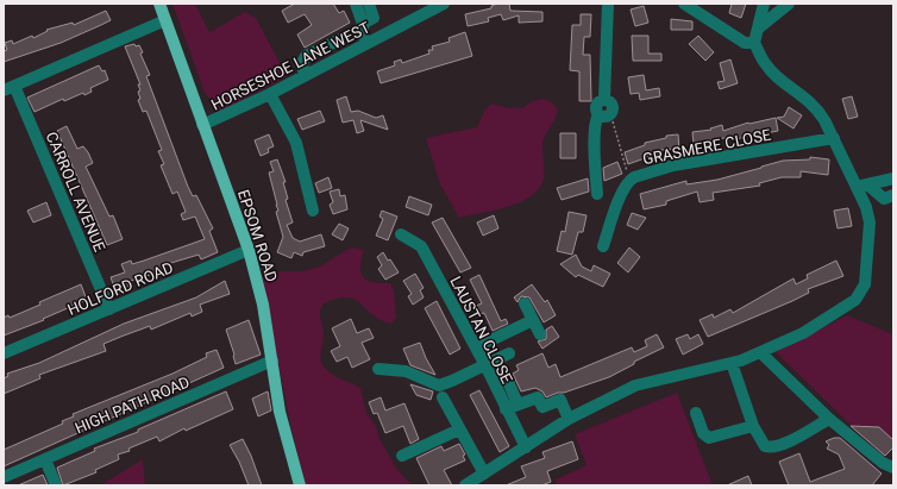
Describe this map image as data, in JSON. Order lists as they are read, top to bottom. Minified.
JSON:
{"streets":{"main road":["EPSOM ROAD"],"street":["HORSESHOE LANE WEST","GRASMERE CLOSE","CARROLL AVENUE","HOLFORD ROAD","LAUSTAN CLOSE","HIGH PATH ROAD"]},"crossings":[["HORSESHOE LANE WEST","EPSOM ROAD"],["CARROLL AVENUE","HOLFORD ROAD"],["EPSOM ROAD","HOLFORD ROAD"],["EPSOM ROAD","HIGH PATH ROAD"]]}
